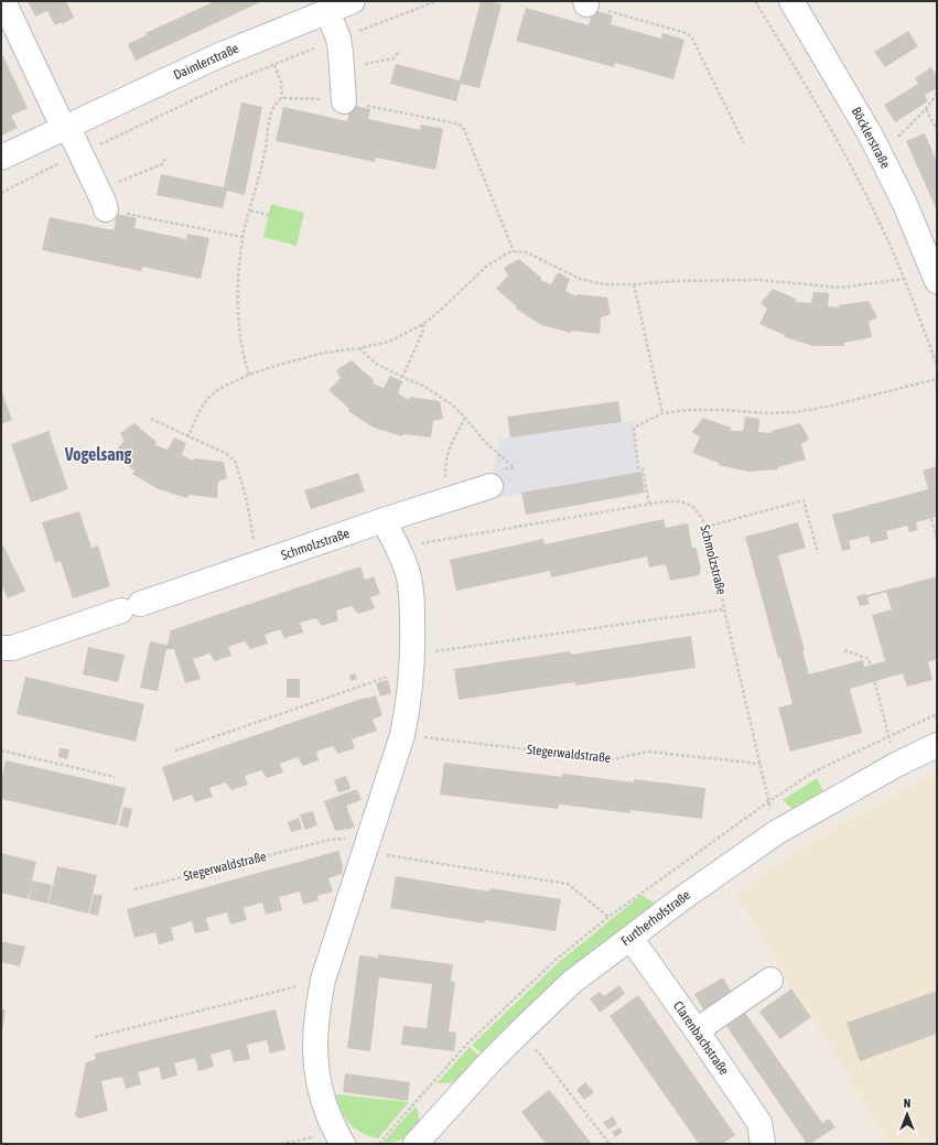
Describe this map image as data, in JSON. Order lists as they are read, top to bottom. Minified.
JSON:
{"streets":{"street":["Daimlerstraße","Böcklerstraße","Schmolzstraße","Furtherhofstraße","Clarenbachstraße"],"path":["Stegerwaldstraße"]},"crossings":[["Schmolzstraße","Stegerwaldstraße"],["Schmolzstraße","Furtherhofstraße"],["Furtherhofstraße","Clarenbachstraße"]],"districts":["Vogelsang"],"north":"top"}
